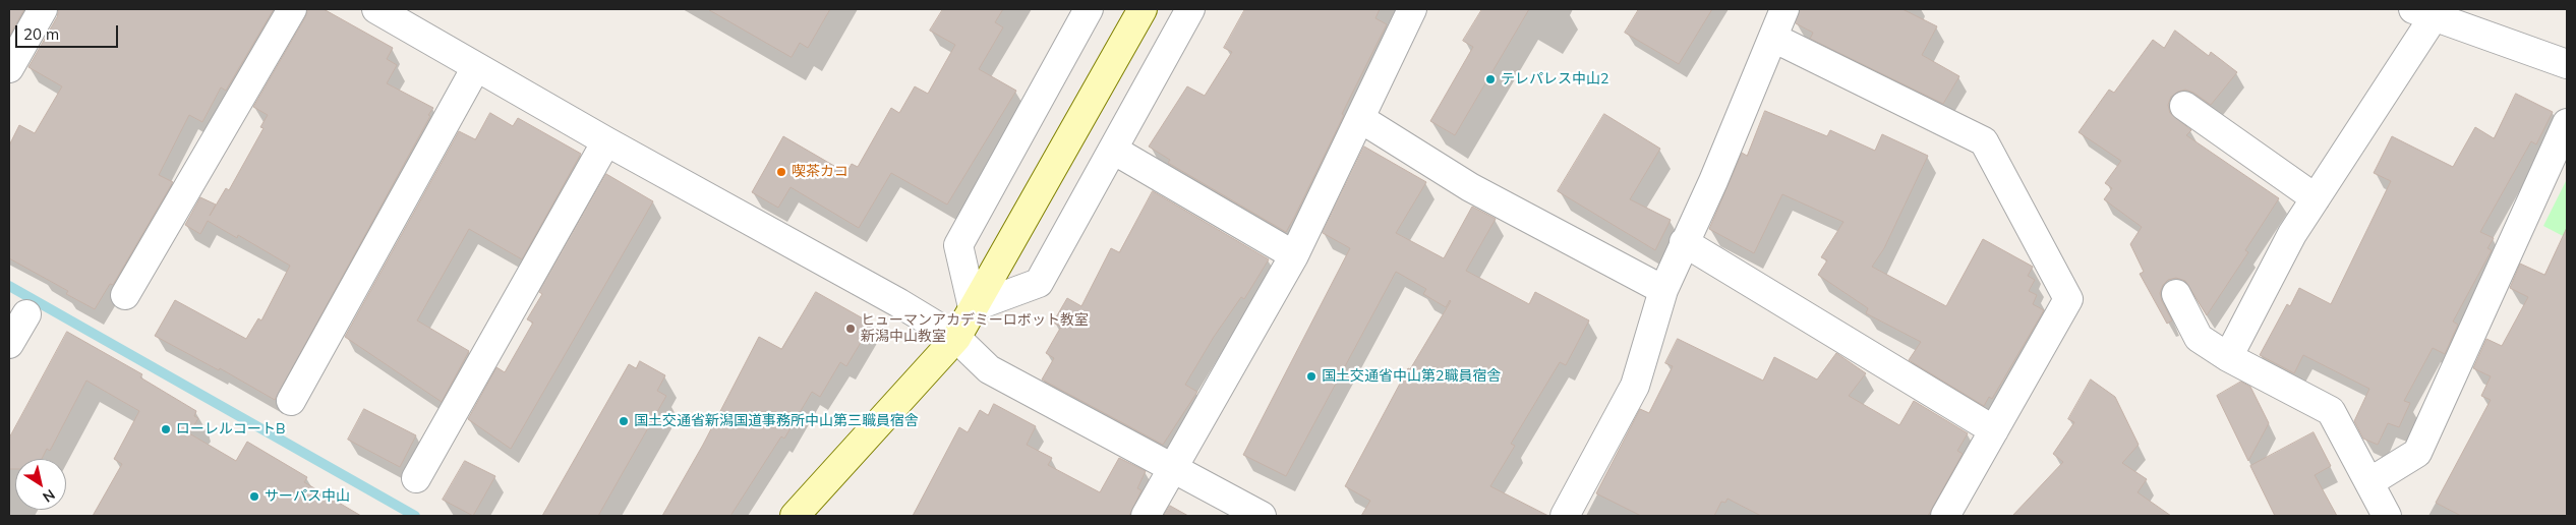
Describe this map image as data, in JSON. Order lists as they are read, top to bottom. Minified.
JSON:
{"places":["テレパレス中山2","喫茶カコ","ヒューマンアカデミーロボット教室 新潟中山教室","国土交通省中山第2職員宿舎","国土交通省新潟国道事務所中山第三職員宿舎","ローレルコートB","サーパス中山"],"scale_bar":"20 m","north":"bottom right"}
